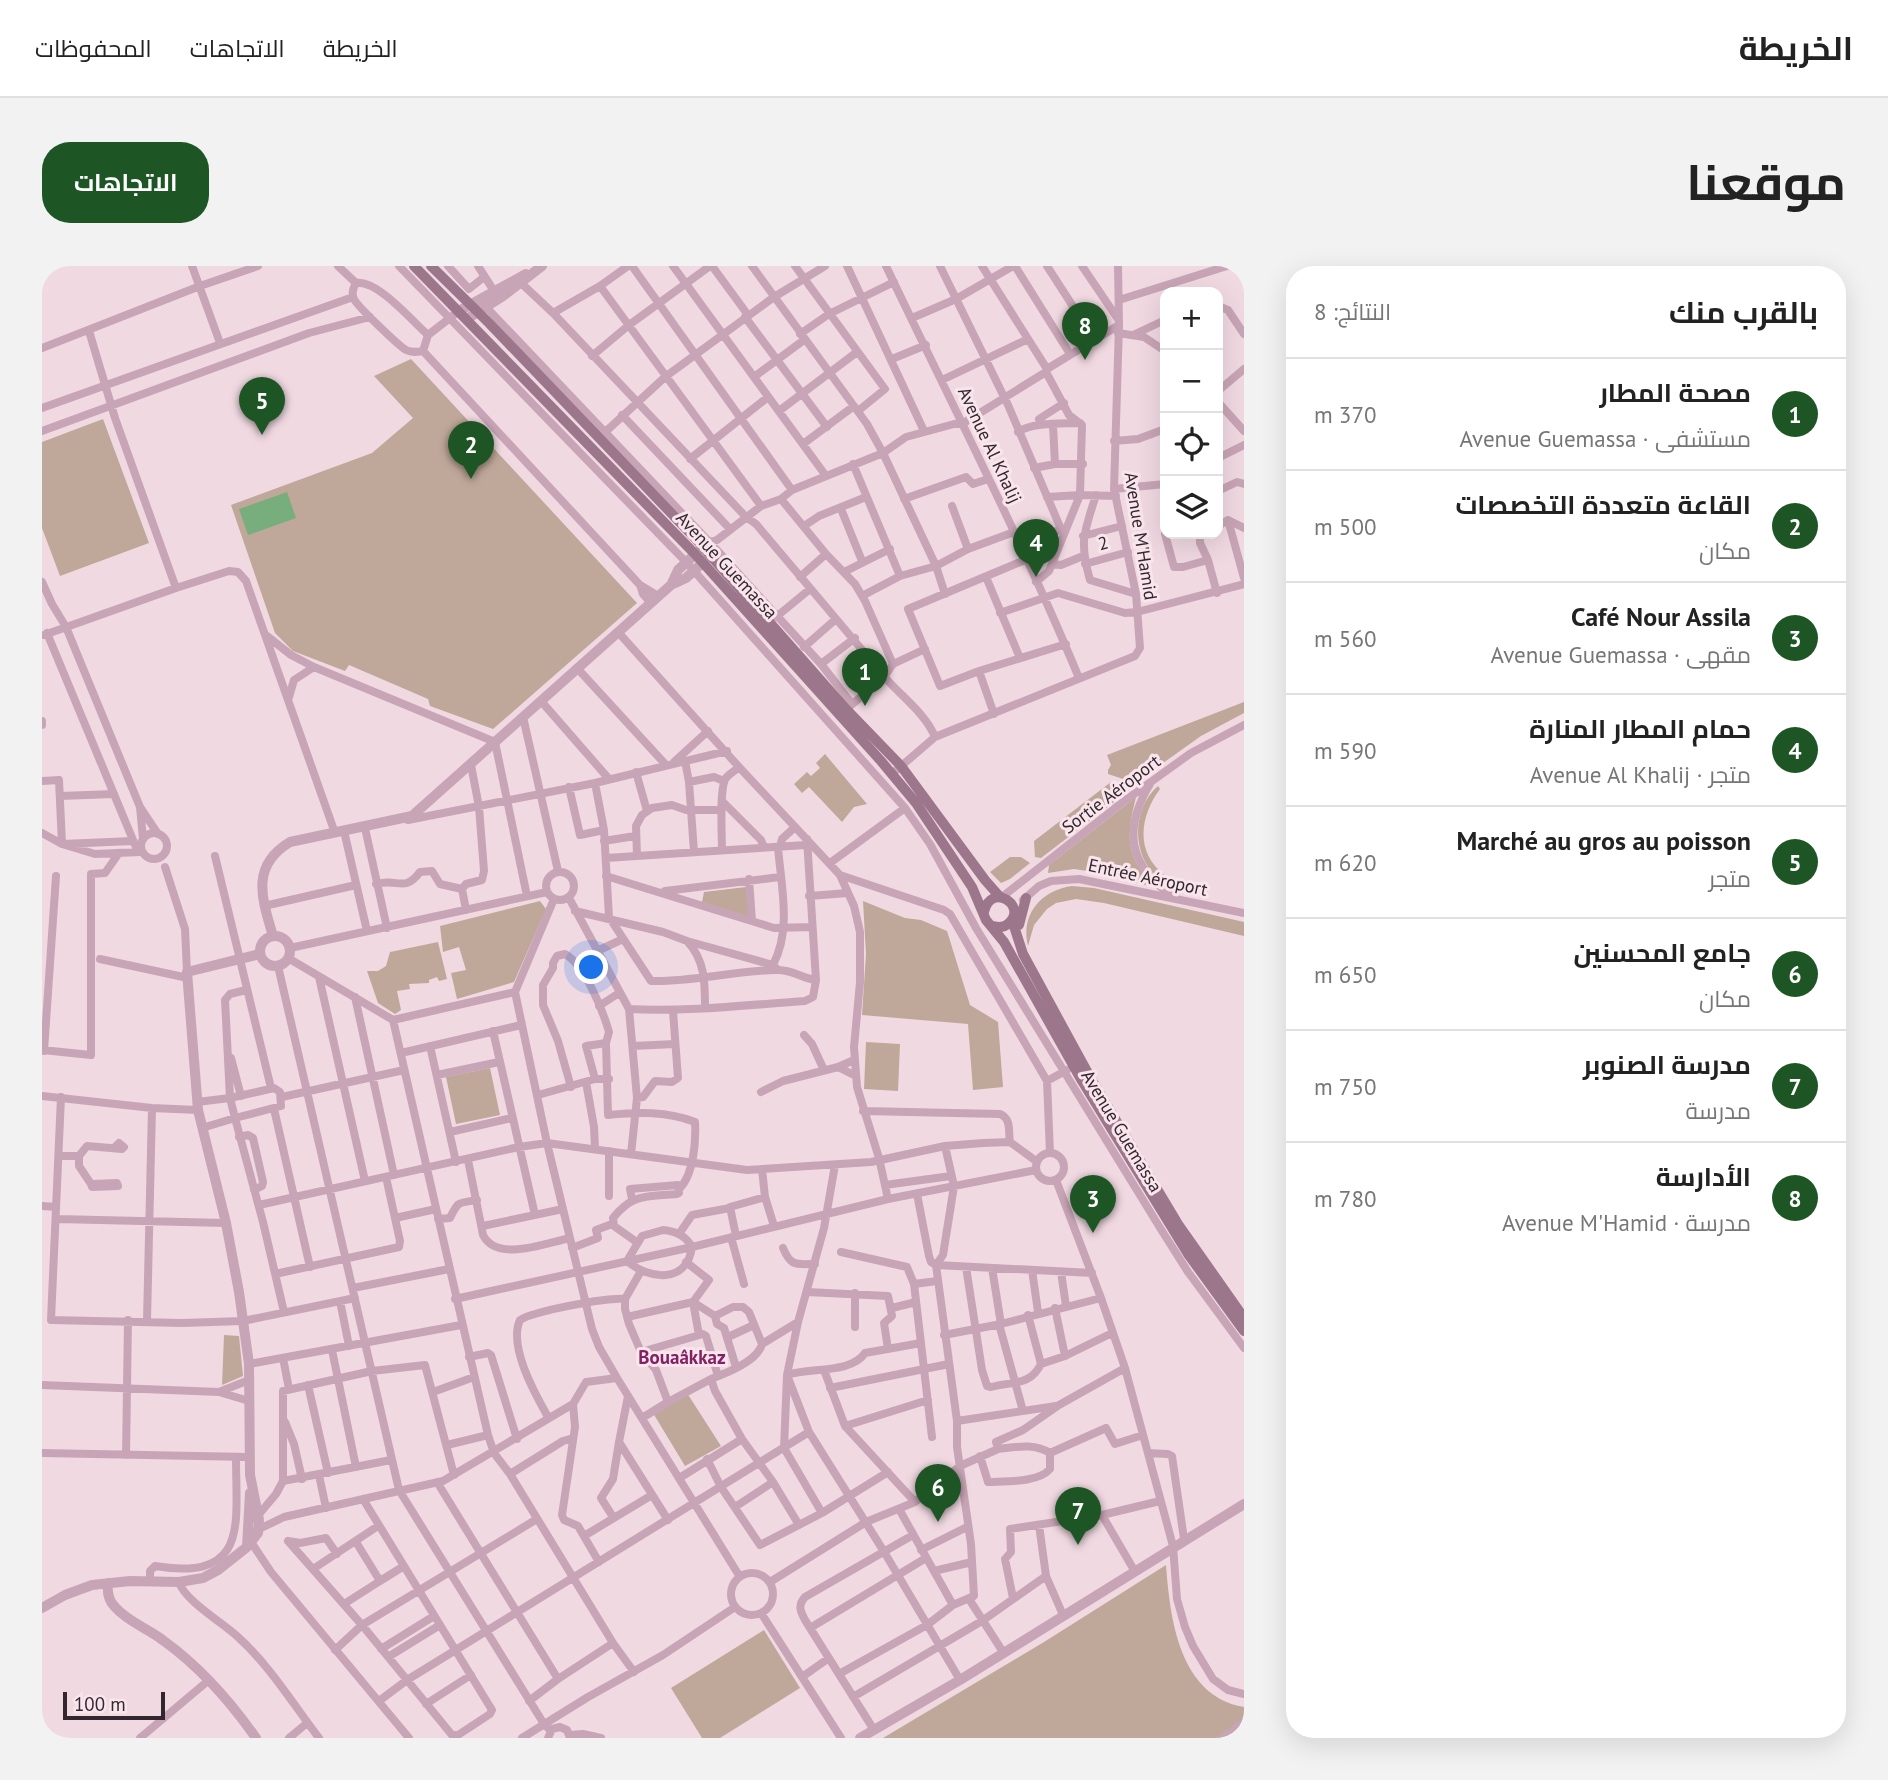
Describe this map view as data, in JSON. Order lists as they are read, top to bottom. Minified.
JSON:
{"streets":{"main road":["Avenue Guemassa"],"street":["Avenue Al Khalij","Avenue M'Hamid","2","Sortie Aéroport","Entrée Aéroport"]},"crossings":[["Avenue Al Khalij","Avenue M'Hamid"],["Avenue M'Hamid","2"],["Avenue Guemassa","Sortie Aéroport"],["Avenue Guemassa","Entrée Aéroport"],["Sortie Aéroport","Entrée Aéroport"]],"districts":["Bouaâkkaz"],"scale_bar":"100 m","page":{"header":"الخريطة","nav":["الخريطة","الاتجاهات","المحفوظات"],"title":"موقعنا","buttons":"الاتجاهات","heading":["بالقرب منك","النتائج: 8"],"map_buttons":["+","−"],"pins":["8","5","2","4","1","3","6","7"],"list":[{"mark":"1","name":"مصحة المطار","note":"مستشفى · Avenue Guemassa","value":"370 m"},{"mark":"2","name":"القاعة متعددة التخصصات","note":"مكان","value":"500 m"},{"mark":"3","name":"Café Nour Assila","note":"مقهى · Avenue Guemassa","value":"560 m"},{"mark":"4","name":"حمام المطار المنارة","note":"متجر · Avenue Al Khalij","value":"590 m"},{"mark":"5","name":"Marché au gros au poisson","note":"متجر","value":"620 m"},{"mark":"6","name":"جامع المحسنين","note":"مكان","value":"650 m"},{"mark":"7","name":"مدرسة الصنوبر","note":"مدرسة","value":"750 m"},{"mark":"8","name":"الأدارسة","note":"مدرسة · Avenue M'Hamid","value":"780 m"}],"scale":"100 m"}}
